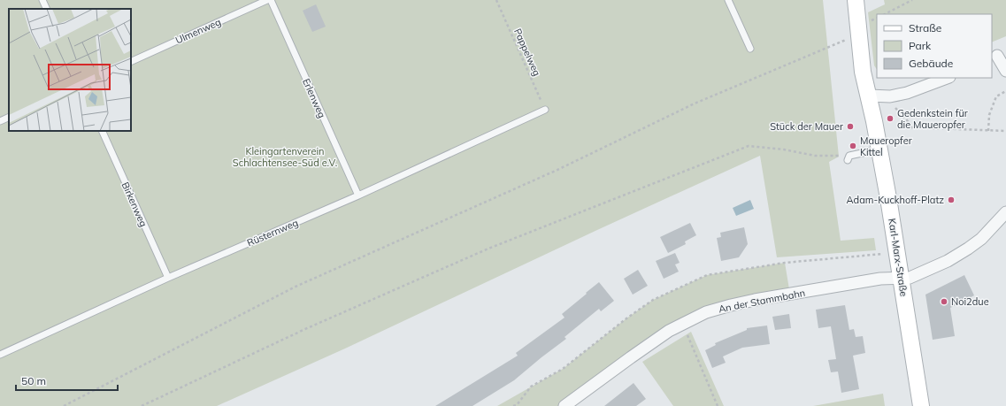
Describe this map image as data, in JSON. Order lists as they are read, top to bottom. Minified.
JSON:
{"streets":{"street":["Karl-Marx-Straße","An der Stammbahn"],"lane":["Ulmenweg","Erlenweg","Birkenweg","Rüsternweg"],"path":["Pappelweg"]},"crossings":[["Pappelweg","Rüsternweg"],["Erlenweg","Rüsternweg"],["Birkenweg","Rüsternweg"],["Karl-Marx-Straße","An der Stammbahn"]],"parks":["Kleingartenverein Schlachtensee-Süd e.V."],"places":["Gedenkstein für die Maueropfer","Stück der Mauer","Maueropfer Kittel","Adam-Kuckhoff-Platz","Noi2due"],"legend":["Straße","Park","Gebäude"],"scale_bar":"50 m"}
